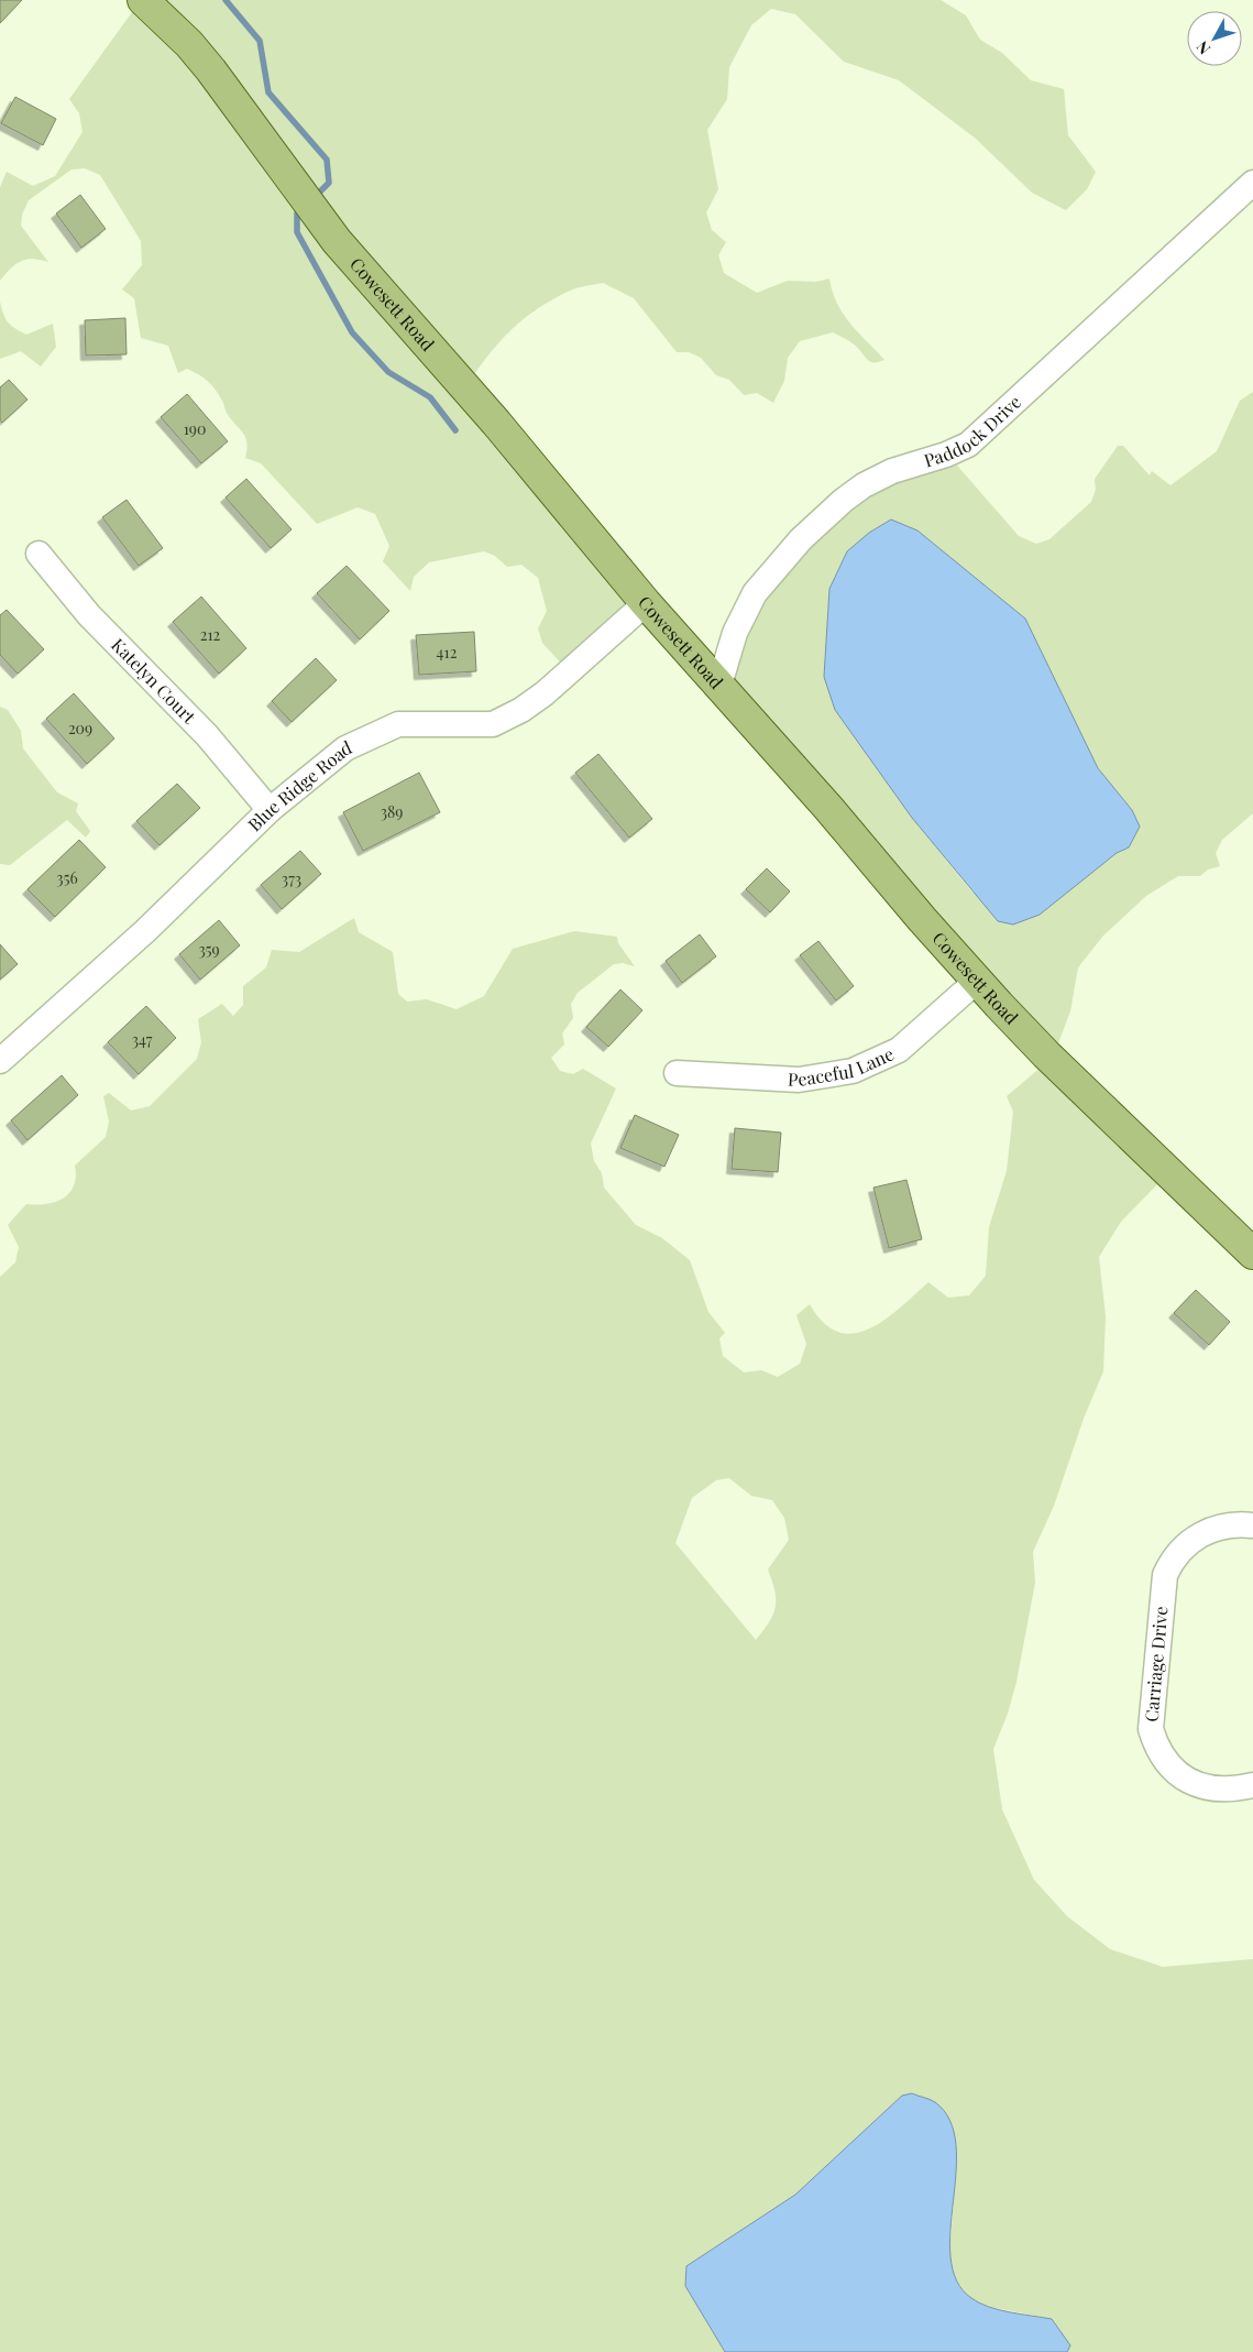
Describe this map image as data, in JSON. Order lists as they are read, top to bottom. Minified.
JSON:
{"streets":{"main road":["Cowesett Road"],"street":["Paddock Drive","Katelyn Court","Blue Ridge Road","Peaceful Lane","Carriage Drive"]},"crossings":[["Cowesett Road","Paddock Drive"],["Cowesett Road","Blue Ridge Road"],["Cowesett Road","Peaceful Lane"],["Katelyn Court","Blue Ridge Road"]],"house_numbers":["190","212","412","209","389","356","373","359","347"],"north":"bottom left"}
